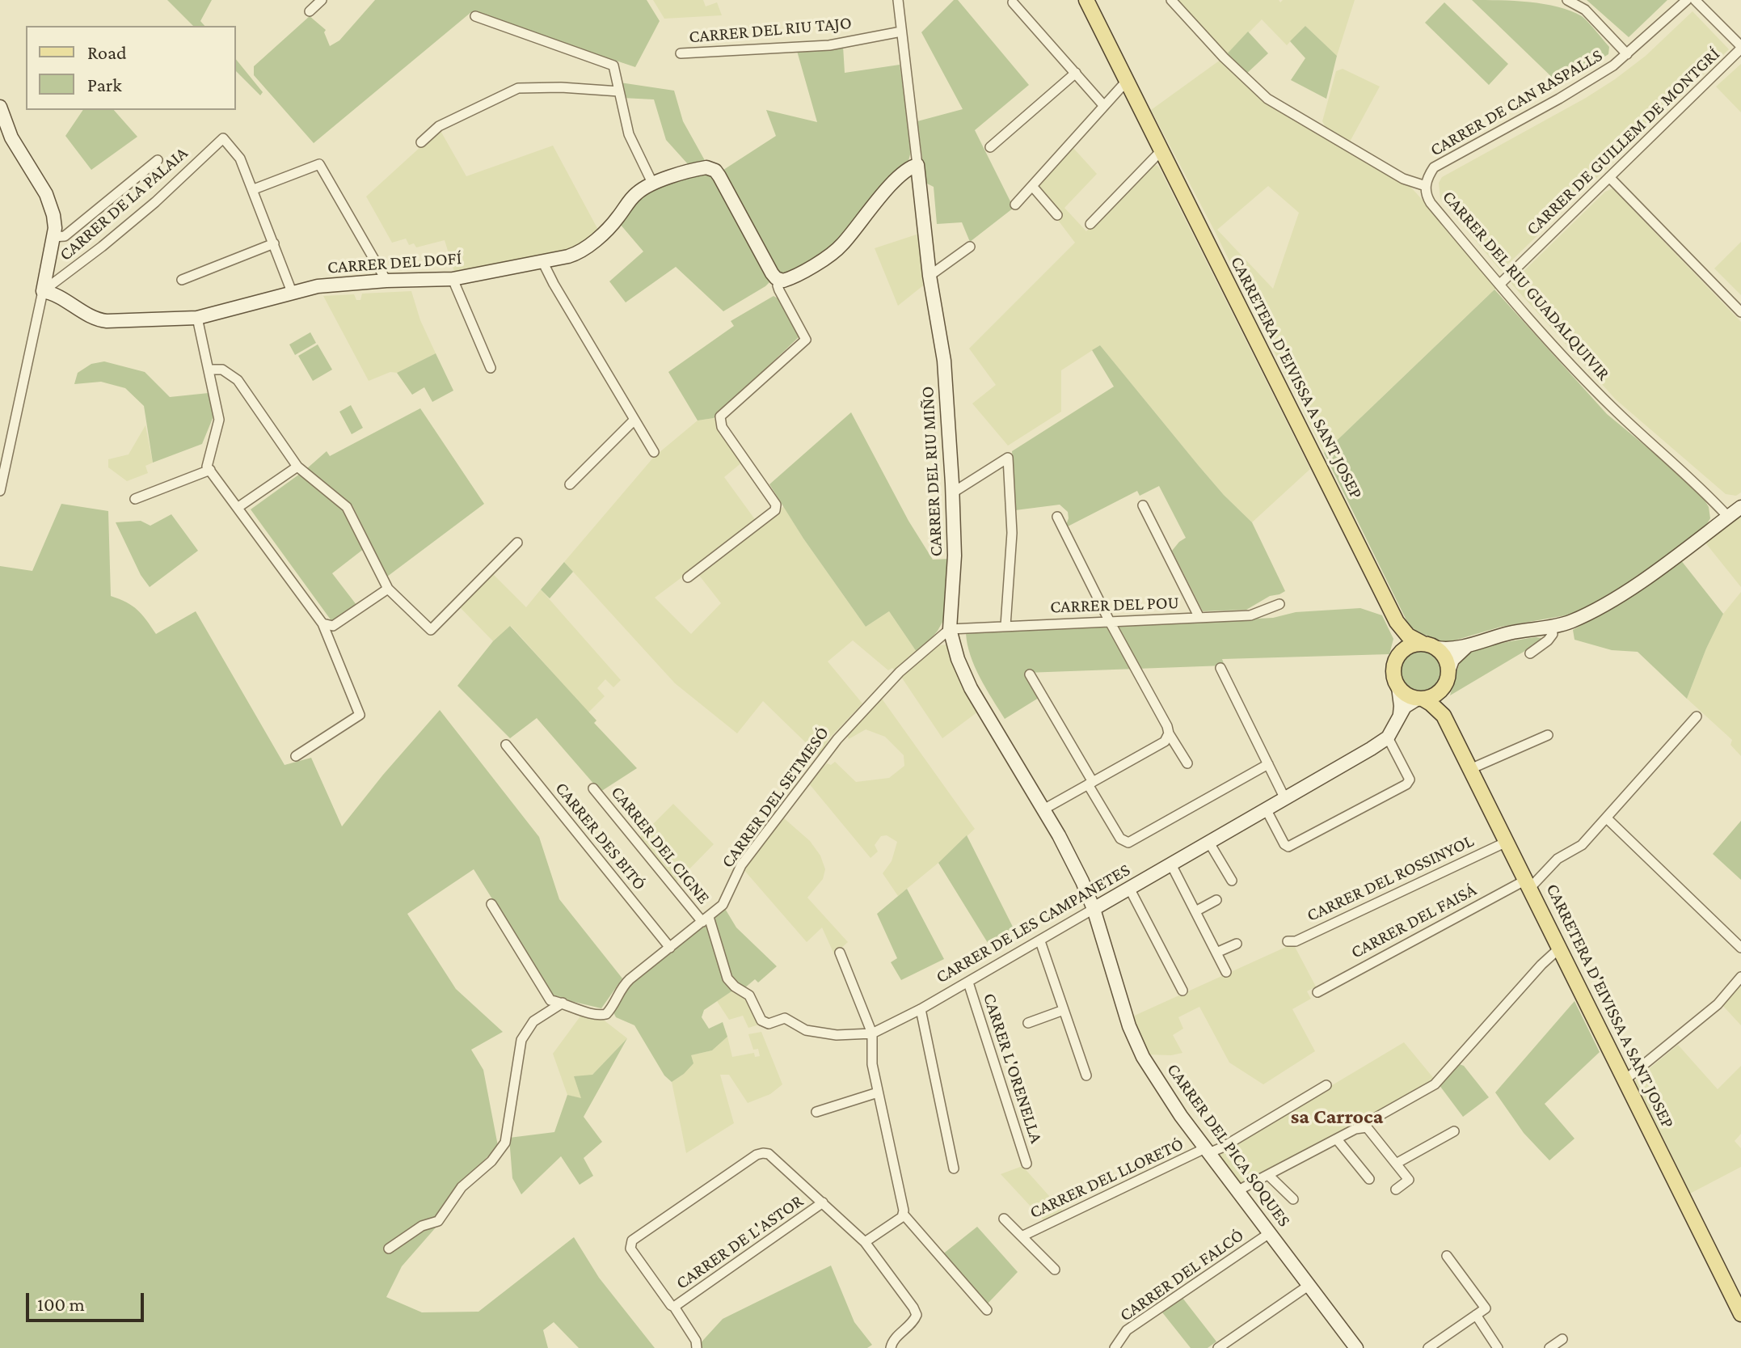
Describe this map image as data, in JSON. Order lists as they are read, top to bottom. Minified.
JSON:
{"streets":{"main road":["CARRETERA D'EIVISSA A SANT JOSEP"],"street":["CARRER DEL RIU TAJO","CARRER DE CAN RASPALLS","CARRER DE GUILLEM DE MONTGRÍ","CARRER DE LA PALAIA","CARRER DEL DOFÍ","CARRER DEL RIU GUADALQUIVIR","CARRER DEL RIU MIÑO","CARRER DEL POU","CARRER DEL SETMESÓ","CARRER DES BITÓ","CARRER DEL CIGNE","CARRER DEL ROSSINYOL","CARRER DEL FAISÁ","CARRER DE LES CAMPANETES","CARRER L'ORENELLA","CARRER DEL PICA SOQUES","CARRER DEL LLORETÓ","CARRER DE L'ASTOR","CARRER DEL FALCÓ"]},"crossings":[["CARRER DEL RIU TAJO","CARRER DEL RIU MIÑO"],["CARRER DE CAN RASPALLS","CARRER DEL RIU GUADALQUIVIR"],["CARRER DE GUILLEM DE MONTGRÍ","CARRER DEL RIU GUADALQUIVIR"],["CARRER DE LA PALAIA","CARRER DEL DOFÍ"],["CARRETERA D'EIVISSA A SANT JOSEP","CARRER DEL ROSSINYOL"],["CARRETERA D'EIVISSA A SANT JOSEP","CARRER DEL FAISÁ"],["CARRER DEL RIU MIÑO","CARRER DEL POU"],["CARRER DEL RIU MIÑO","CARRER DEL SETMESÓ"],["CARRER DEL RIU MIÑO","CARRER DE LES CAMPANETES"],["CARRER DEL RIU MIÑO","CARRER DEL PICA SOQUES"],["CARRER DEL POU","CARRER DEL SETMESÓ"],["CARRER DEL SETMESÓ","CARRER DES BITÓ"],["CARRER DEL SETMESÓ","CARRER DEL CIGNE"],["CARRER DE LES CAMPANETES","CARRER L'ORENELLA"],["CARRER DE LES CAMPANETES","CARRER DEL PICA SOQUES"],["CARRER DEL PICA SOQUES","CARRER DEL LLORETÓ"],["CARRER DEL PICA SOQUES","CARRER DEL FALCÓ"]],"districts":["sa Carroca"],"legend":["Road","Park"],"scale_bar":"100 m"}
